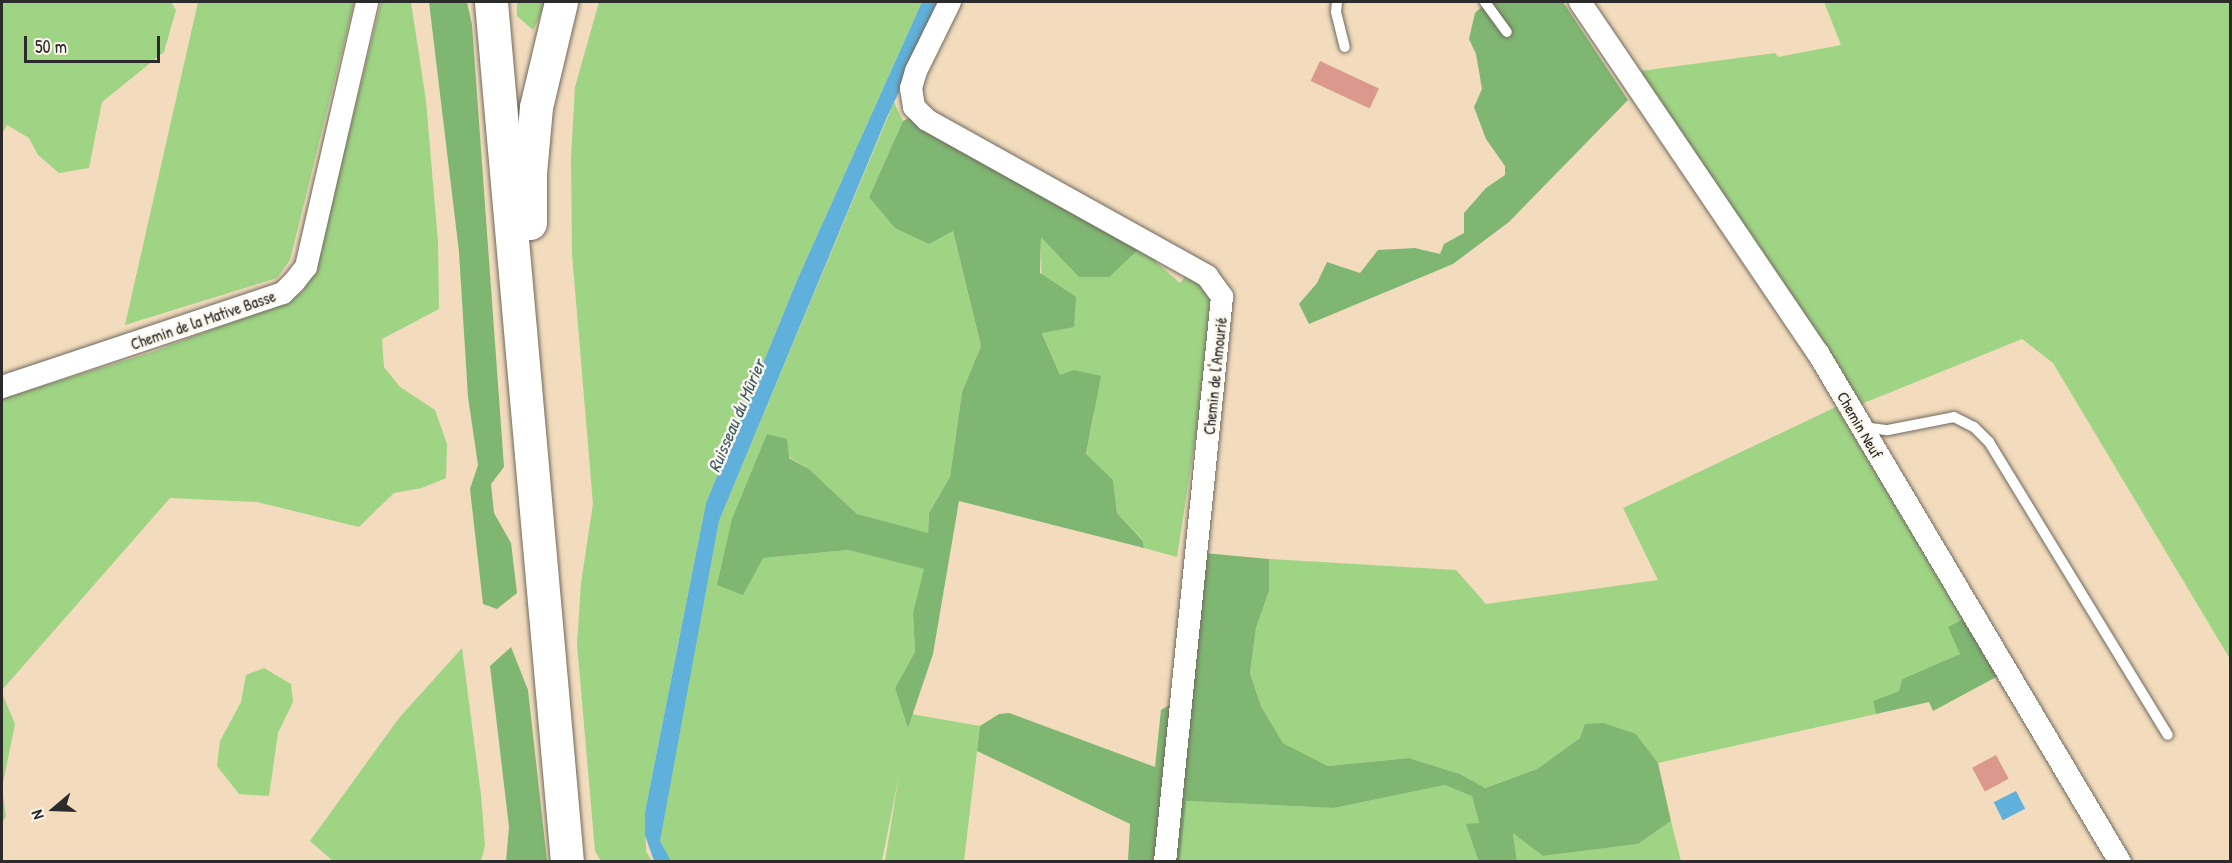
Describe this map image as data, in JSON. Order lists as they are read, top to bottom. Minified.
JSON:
{"streets":{"street":["Chemin de la Mative Basse","Chemin de l'Amourié","Chemin Neuf"]},"water":["Ruisseau du Mûrier"],"scale_bar":"50 m","north":"left"}
